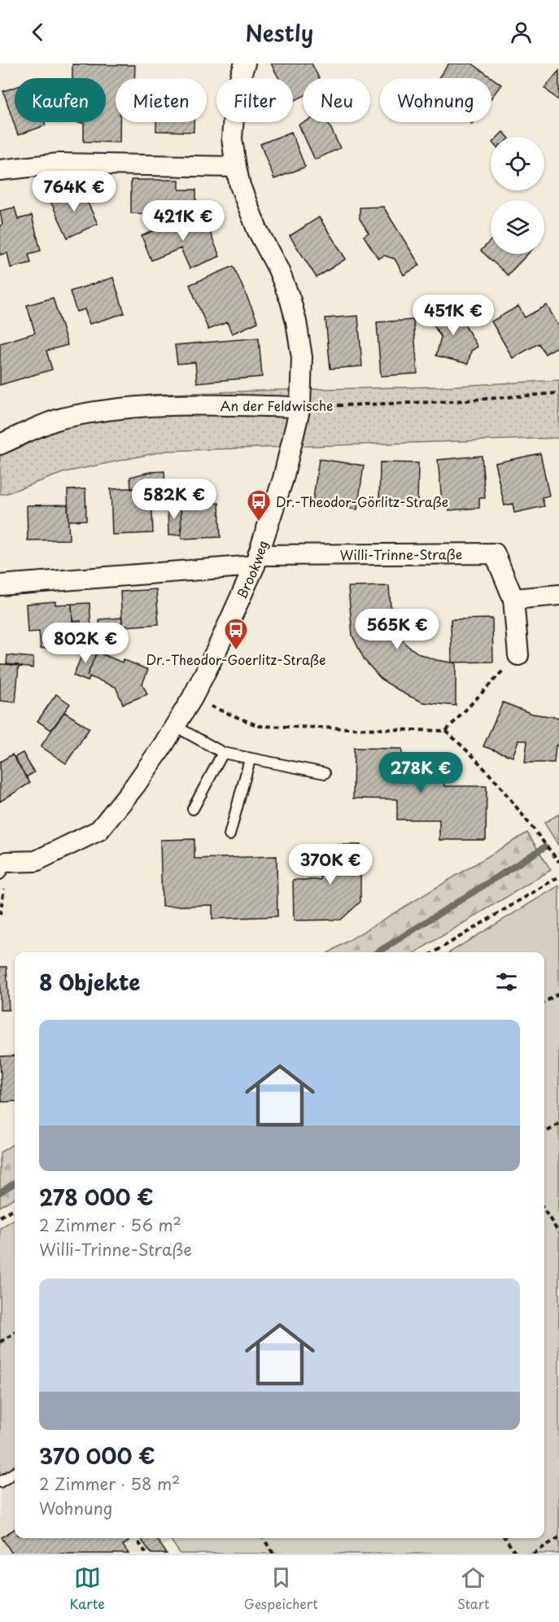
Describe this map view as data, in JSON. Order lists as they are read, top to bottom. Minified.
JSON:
{"streets":{"street":["An der Feldwische","Willi-Trinne-Straße","Brookweg"]},"crossings":[["An der Feldwische","Brookweg"],["Willi-Trinne-Straße","Brookweg"]],"places":{"bus stop":["Dr.-Theodor-Görlitz-Straße","Dr.-Theodor-Goerlitz-Straße"]},"page":{"header":"Nestly","chip":["Kaufen","Mieten","Filter","Neu","Wohnung"],"price":["764K €","421K €","451K €","582K €","565K €","802K €","278K €","370K €"],"heading":"8 Objekte","list":[{"name":"278 000 €","note":"2 Zimmer · 56 m² · Willi-Trinne-Straße"},{"name":"370 000 €","note":"2 Zimmer · 58 m² · Wohnung"}],"tabs":["Karte","Gespeichert","Start"]}}
